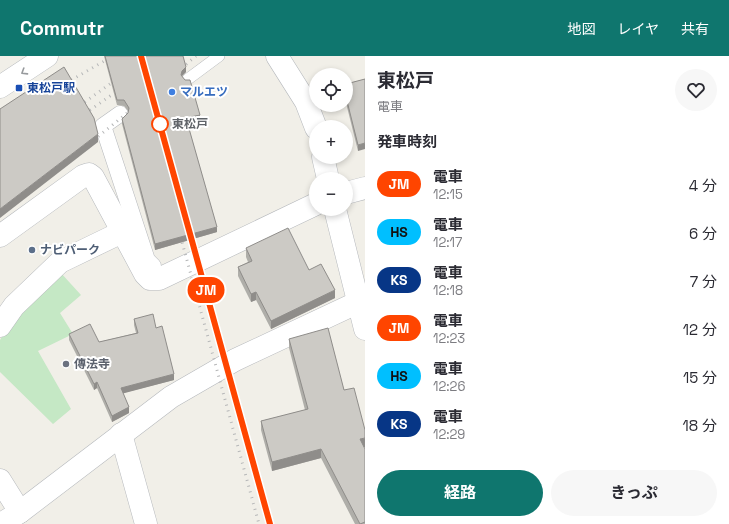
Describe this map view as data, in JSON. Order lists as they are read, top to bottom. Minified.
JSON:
{"places":{"transit":["東松戸駅"],"other":["マルエツ","東松戸","ナビパーク","傳法寺"]},"page":{"header":"Commutr","nav":["地図","レイヤ","共有"],"on_map":"JM","heading":[["東松戸","電車"],"発車時刻"],"map_buttons":["+","−"],"list":[{"mark":"JM","name":"電車","note":"12:15","value":"4 分"},{"mark":"HS","name":"電車","note":"12:17","value":"6 分"},{"mark":"KS","name":"電車","note":"12:18","value":"7 分"},{"mark":"JM","name":"電車","note":"12:23","value":"12 分"},{"mark":"HS","name":"電車","note":"12:26","value":"15 分"},{"mark":"KS","name":"電車","note":"12:29","value":"18 分"}],"buttons":["経路","きっぷ"]}}
